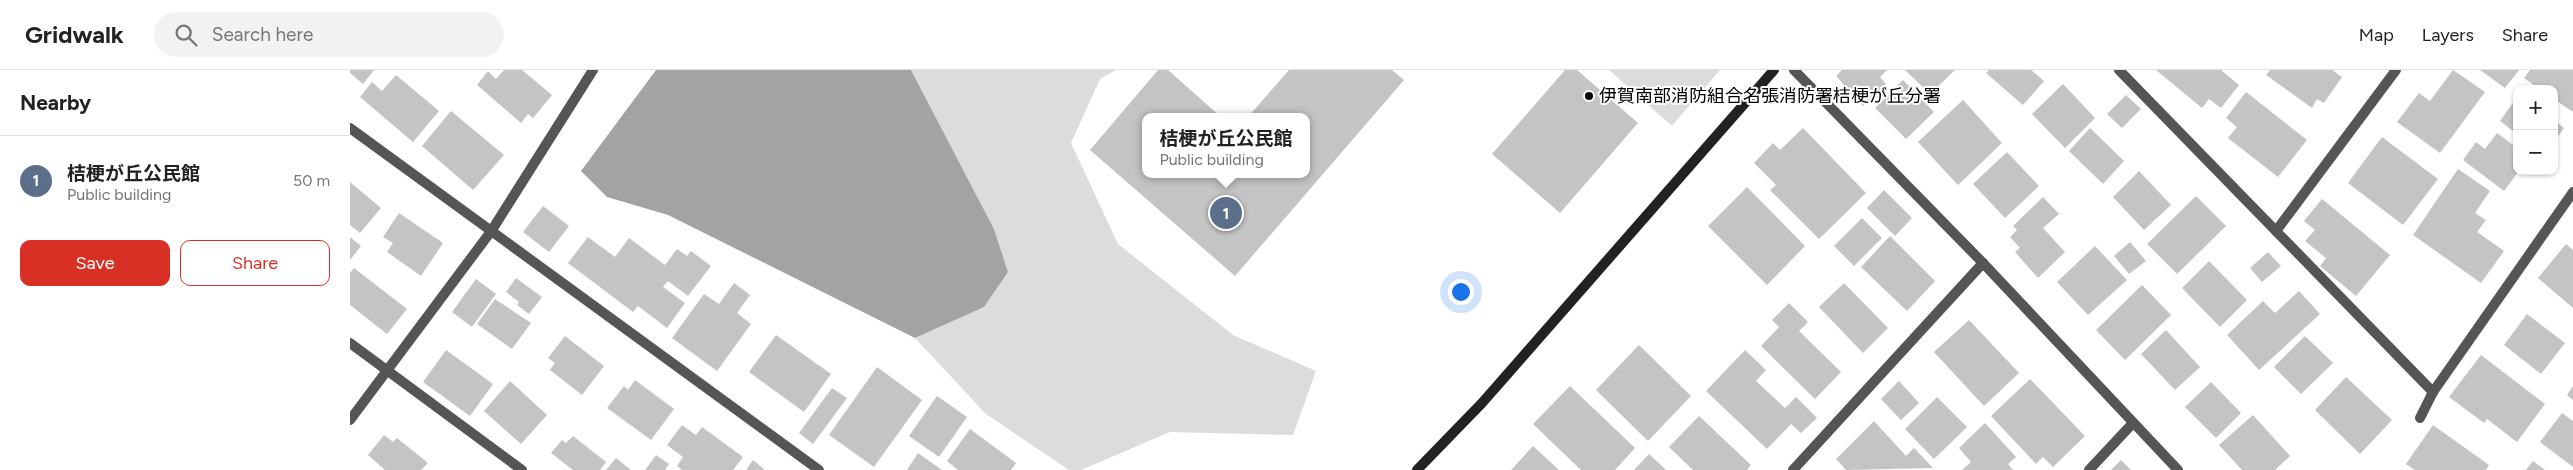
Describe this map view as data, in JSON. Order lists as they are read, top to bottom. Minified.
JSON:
{"places":["伊賀南部消防組合名張消防署桔梗が丘分署"],"page":{"header":"Gridwalk","search":"Search here","nav":["Map","Layers","Share"],"heading":"Nearby","map_buttons":["+","−"],"popup":["桔梗が丘公民館","Public building"],"list":[{"mark":"1","name":"桔梗が丘公民館","note":"Public building","value":"50 m"}],"pins":"1","buttons":["Save","Share"]}}
